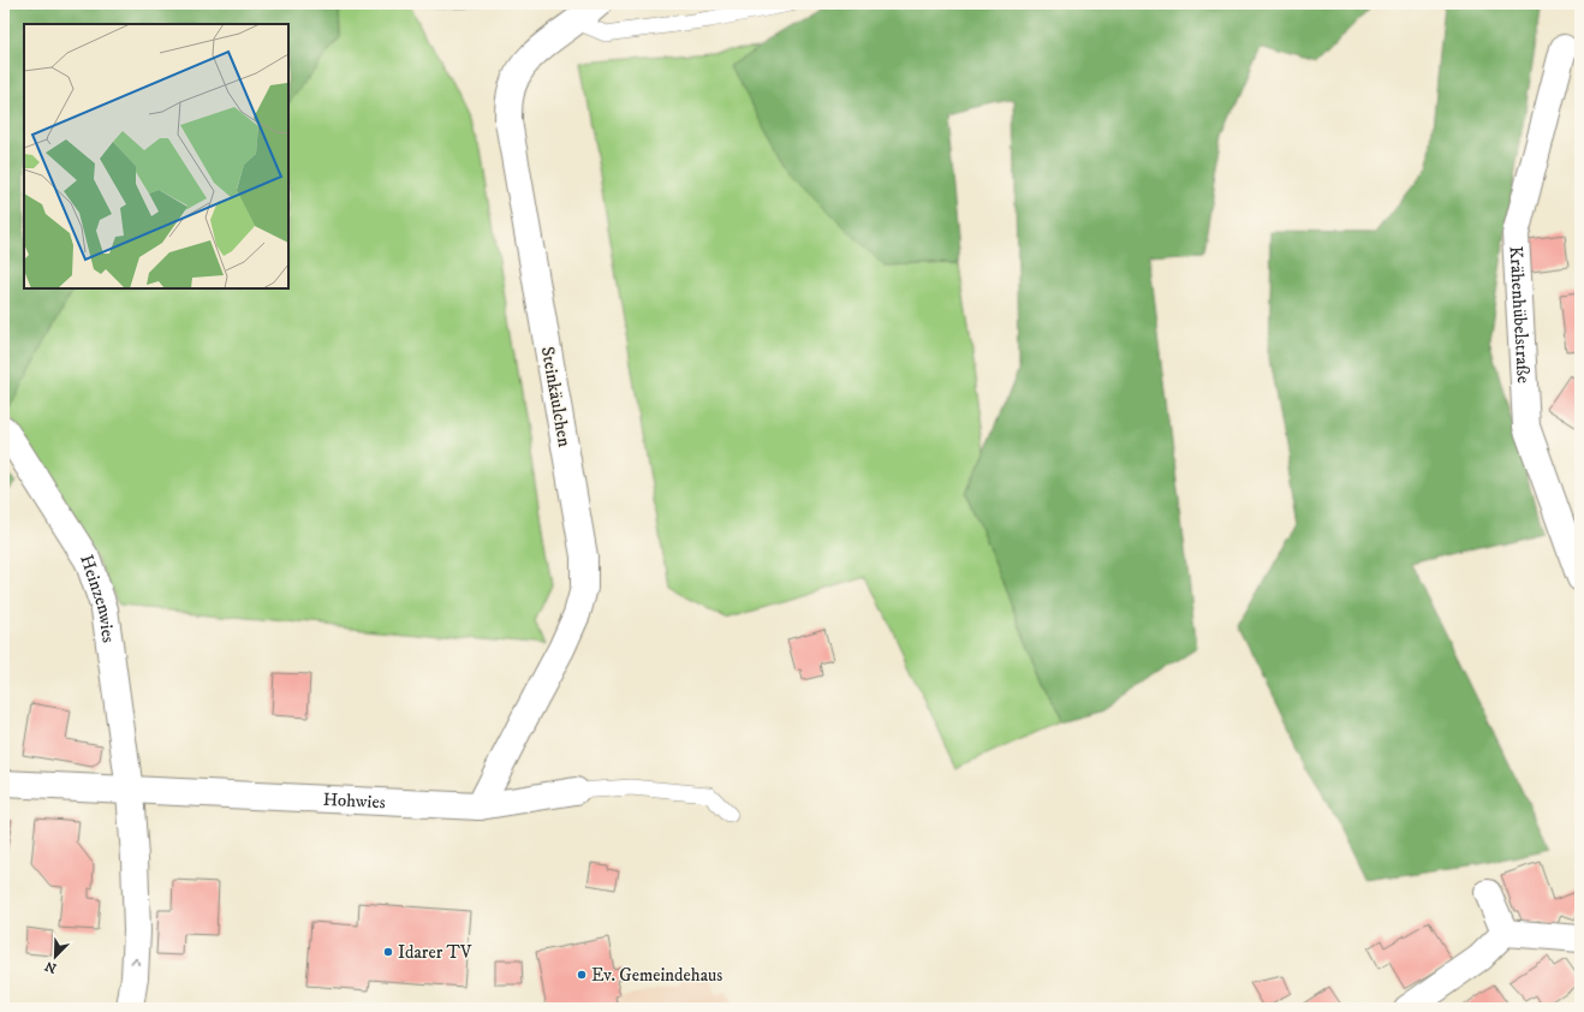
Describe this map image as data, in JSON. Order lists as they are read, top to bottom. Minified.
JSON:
{"streets":{"street":["Krähenhübelstraße","Steinkäulchen","Heinzenwies","Hohwies"]},"crossings":[["Steinkäulchen","Hohwies"],["Heinzenwies","Hohwies"]],"places":["Idarer TV","Ev. Gemeindehaus"],"north":"bottom left"}
